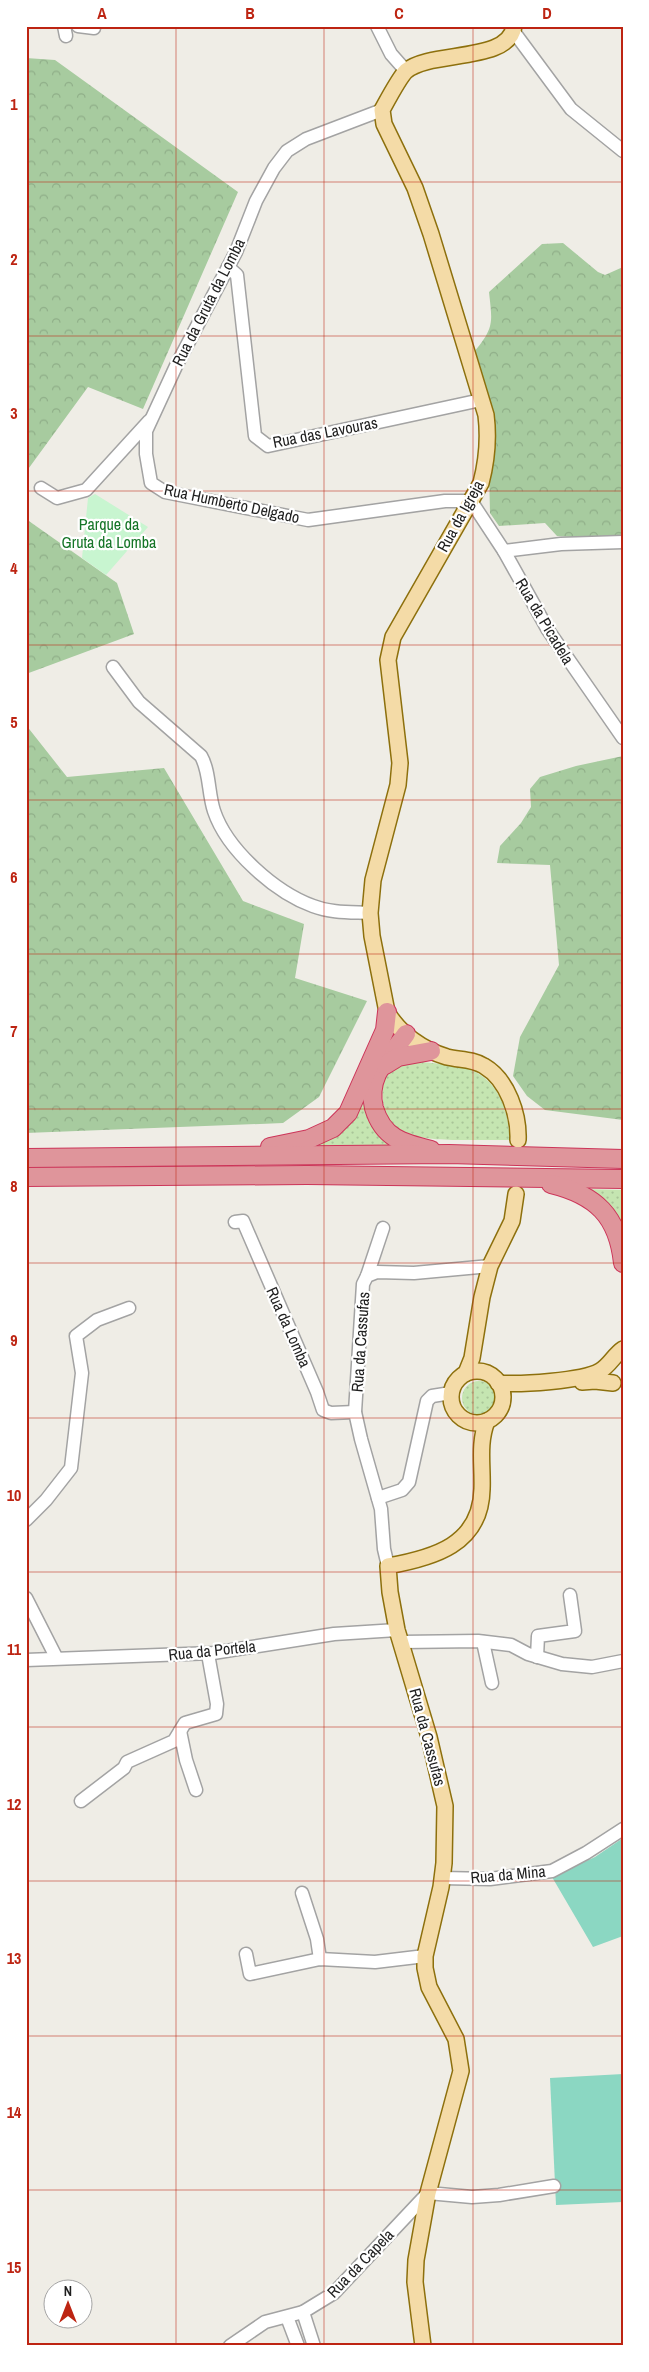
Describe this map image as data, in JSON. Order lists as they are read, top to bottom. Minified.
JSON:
{"streets":{"main road":["Rua da Igreja","Rua da Cassufas"],"street":["Rua da Gruta da Lomba","Rua das Lavouras","Rua Humberto Delgado","Rua da Picadela","Rua da Lomba","Rua da Portela","Rua da Mina","Rua da Capela"]},"crossings":[["Rua da Gruta da Lomba","Rua das Lavouras"],["Rua da Gruta da Lomba","Rua Humberto Delgado"],["Rua da Gruta da Lomba","Rua da Igreja"],["Rua das Lavouras","Rua da Igreja"],["Rua Humberto Delgado","Rua da Igreja"],["Rua Humberto Delgado","Rua da Picadela"],["Rua da Igreja","Rua da Picadela"],["Rua da Lomba","Rua da Cassufas"],["Rua da Cassufas","Rua da Portela"],["Rua da Cassufas","Rua da Mina"],["Rua da Cassufas","Rua da Capela"]],"parks":["Parque da Gruta da Lomba"],"north":"top","grid":{"columns":["A","B","C","D"],"rows":["1","2","3","4","5","6","7","8","9","10","11","12","13","14","15"]}}
